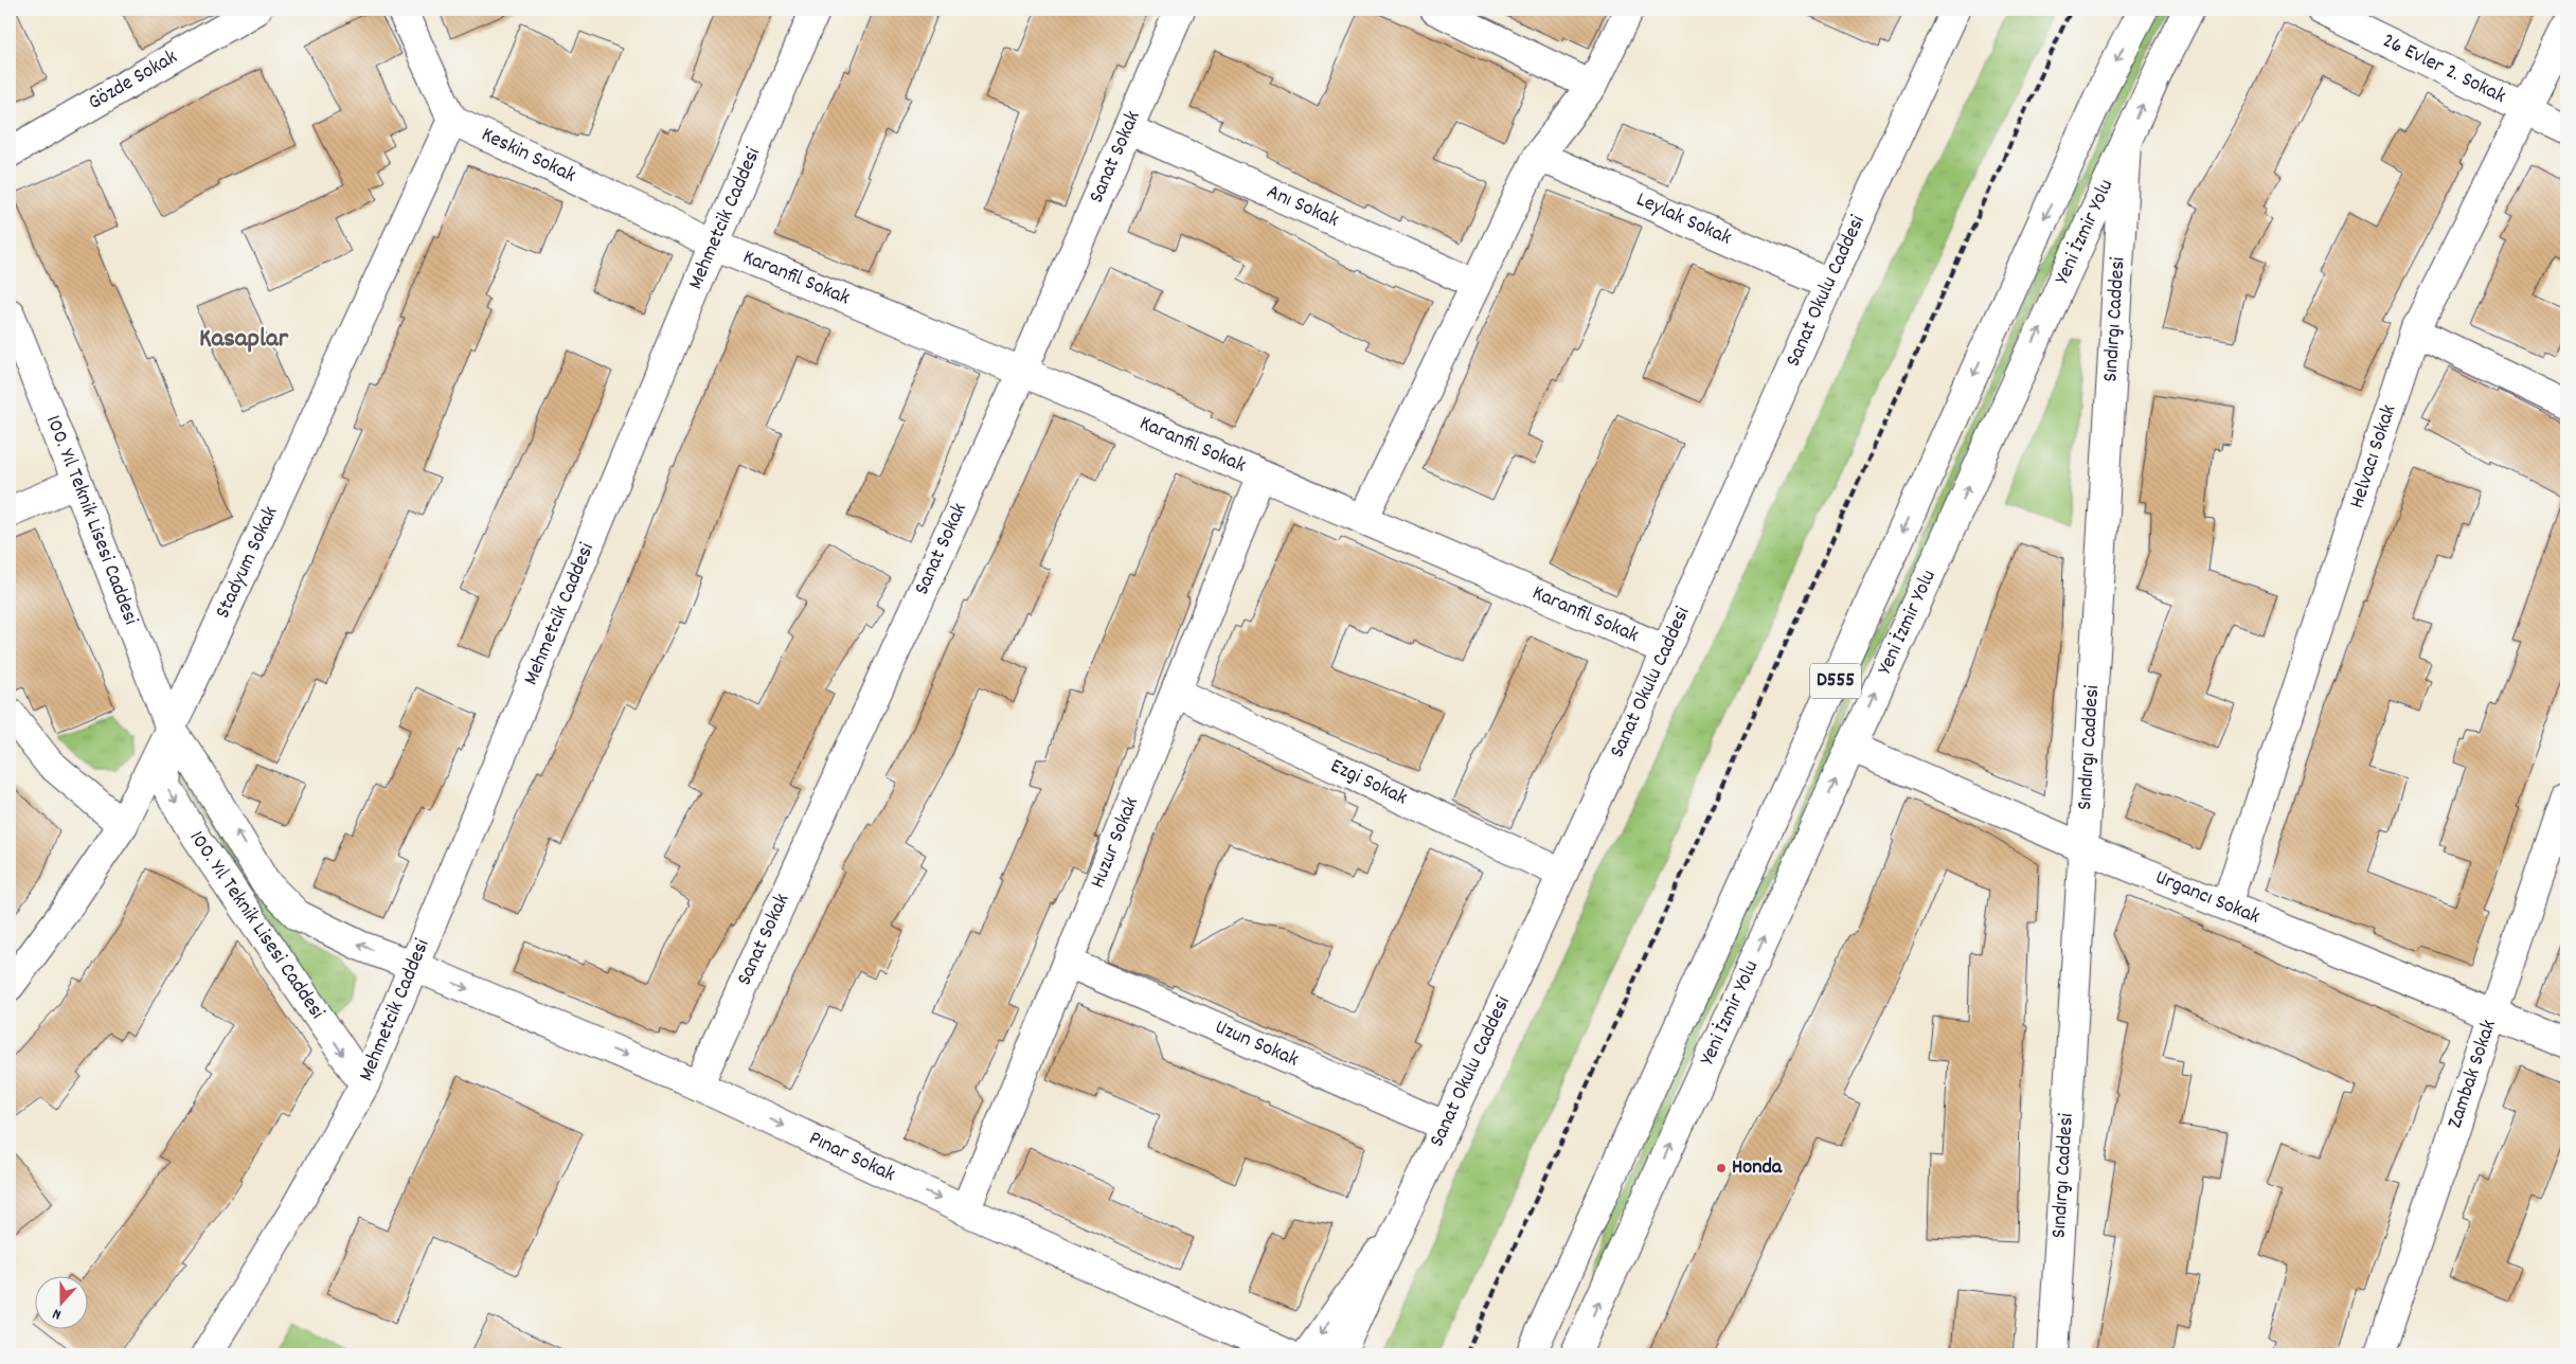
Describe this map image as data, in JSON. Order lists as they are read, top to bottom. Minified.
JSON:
{"streets":{"main road":["26 Evler 2. Sokak","Gözde Sokak","Keskin Sokak","Sanat Sokak","Anı Sokak","Mehmetcik Caddesi","Leylak Sokak","Yeni İzmir Yolu","Karanfil Sokak","Sanat Okulu Caddesi","Sındırgı Caddesi","Helvacı Sokak","100. Yıl Teknik Lisesi Caddesi","Stadyum Sokak","D555","Ezgi Sokak","Huzur Sokak","Urgancı Sokak","Uzun Sokak","Zambak Sokak","Pınar Sokak"]},"crossings":[["26 Evler 2. Sokak","Helvacı Sokak"],["Keskin Sokak","Mehmetcik Caddesi"],["Keskin Sokak","Karanfil Sokak"],["Keskin Sokak","Stadyum Sokak"],["Sanat Sokak","Anı Sokak"],["Sanat Sokak","Karanfil Sokak"],["Sanat Sokak","Pınar Sokak"],["Mehmetcik Caddesi","Karanfil Sokak"],["Mehmetcik Caddesi","100. Yıl Teknik Lisesi Caddesi"],["Mehmetcik Caddesi","Pınar Sokak"],["Leylak Sokak","Sanat Okulu Caddesi"],["Yeni İzmir Yolu","Sındırgı Caddesi"],["Yeni İzmir Yolu","Urgancı Sokak"],["Karanfil Sokak","Sanat Okulu Caddesi"],["Karanfil Sokak","Huzur Sokak"],["Sanat Okulu Caddesi","Ezgi Sokak"],["Sanat Okulu Caddesi","Uzun Sokak"],["Sındırgı Caddesi","Urgancı Sokak"],["Helvacı Sokak","Urgancı Sokak"],["100. Yıl Teknik Lisesi Caddesi","Stadyum Sokak"],["100. Yıl Teknik Lisesi Caddesi","Pınar Sokak"],["Ezgi Sokak","Huzur Sokak"],["Huzur Sokak","Uzun Sokak"],["Huzur Sokak","Pınar Sokak"],["Urgancı Sokak","Zambak Sokak"]],"one_way":["Pınar Sokak"],"districts":["Kasaplar"],"places":["Honda"],"north":"bottom"}
